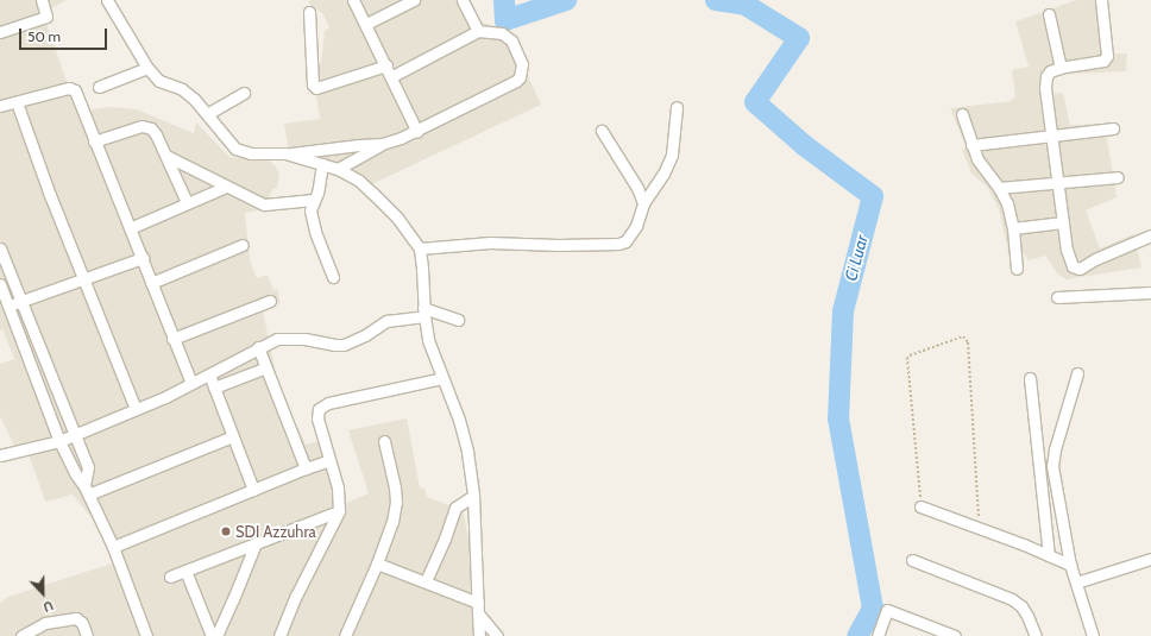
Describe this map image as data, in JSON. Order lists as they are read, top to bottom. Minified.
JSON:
{"water":["Ci Luar"],"places":["SDI Azzuhra"],"scale_bar":"50 m","north":"bottom"}
